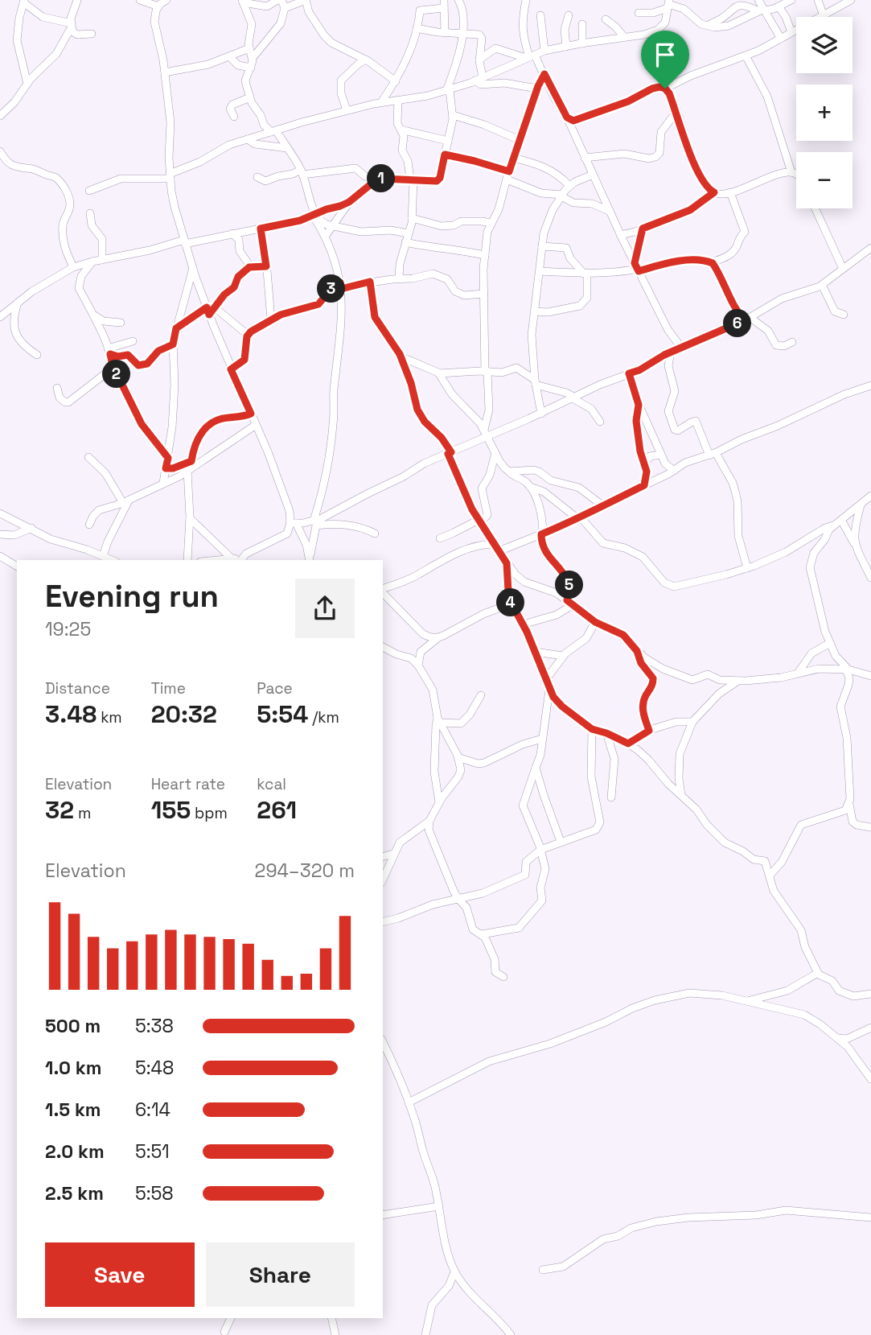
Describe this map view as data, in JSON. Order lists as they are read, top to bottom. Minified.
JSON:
{"page":{"map_buttons":["+","−"],"pins":["1","3","6","2","5","4"],"heading":["Evening run","19:25"],"stats":[["Distance","3.48 km"],["Time","20:32"],["Pace","5:54 /km"],["Elevation","32 m"],["Heart rate","155 bpm"],["kcal","261"]],"chart":["Elevation","294–320 m"],"list":[{"name":"500 m","note":"5:38"},{"name":"1.0 km","note":"5:48"},{"name":"1.5 km","note":"6:14"},{"name":"2.0 km","note":"5:51"},{"name":"2.5 km","note":"5:58"}],"buttons":["Save","Share"]}}
